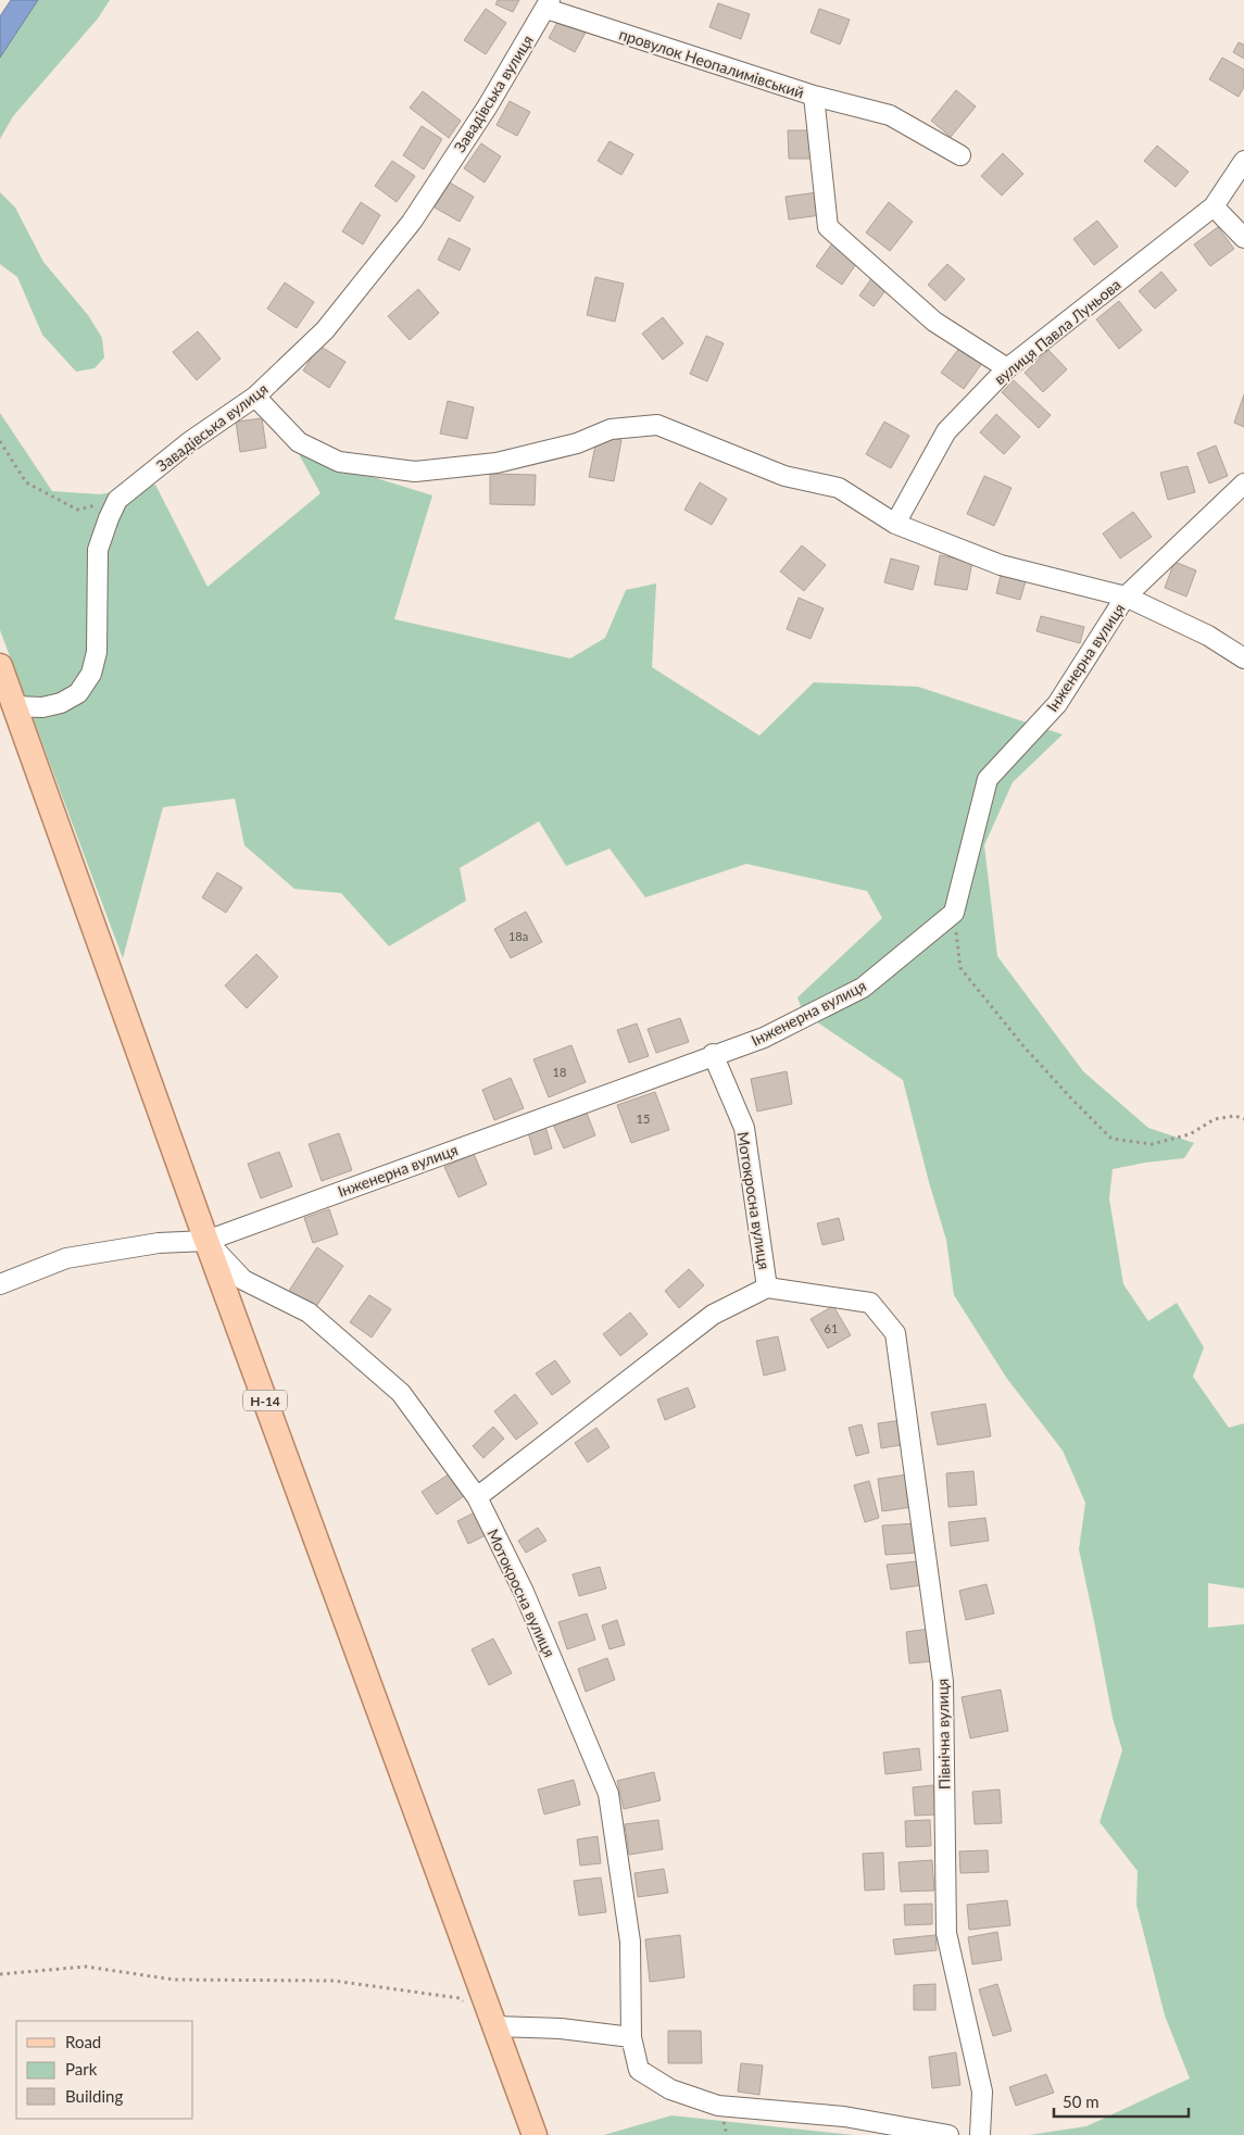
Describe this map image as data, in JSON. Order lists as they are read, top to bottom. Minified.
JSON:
{"streets":{"main road":["Н-14"],"street":["провулок Неопалимівський","Завадівська вулиця","вулиця Павла Луньова","Інженерна вулиця","Мотокросна вулиця","Північна вулиця"]},"crossings":[["провулок Неопалимівський","Завадівська вулиця"],["провулок Неопалимівський","вулиця Павла Луньова"],["Завадівська вулиця","Н-14"],["Інженерна вулиця","Мотокросна вулиця"],["Інженерна вулиця","Н-14"],["Мотокросна вулиця","Північна вулиця"]],"house_numbers":["18а","18","15","61"],"legend":["Road","Park","Building"],"scale_bar":"50 m"}
